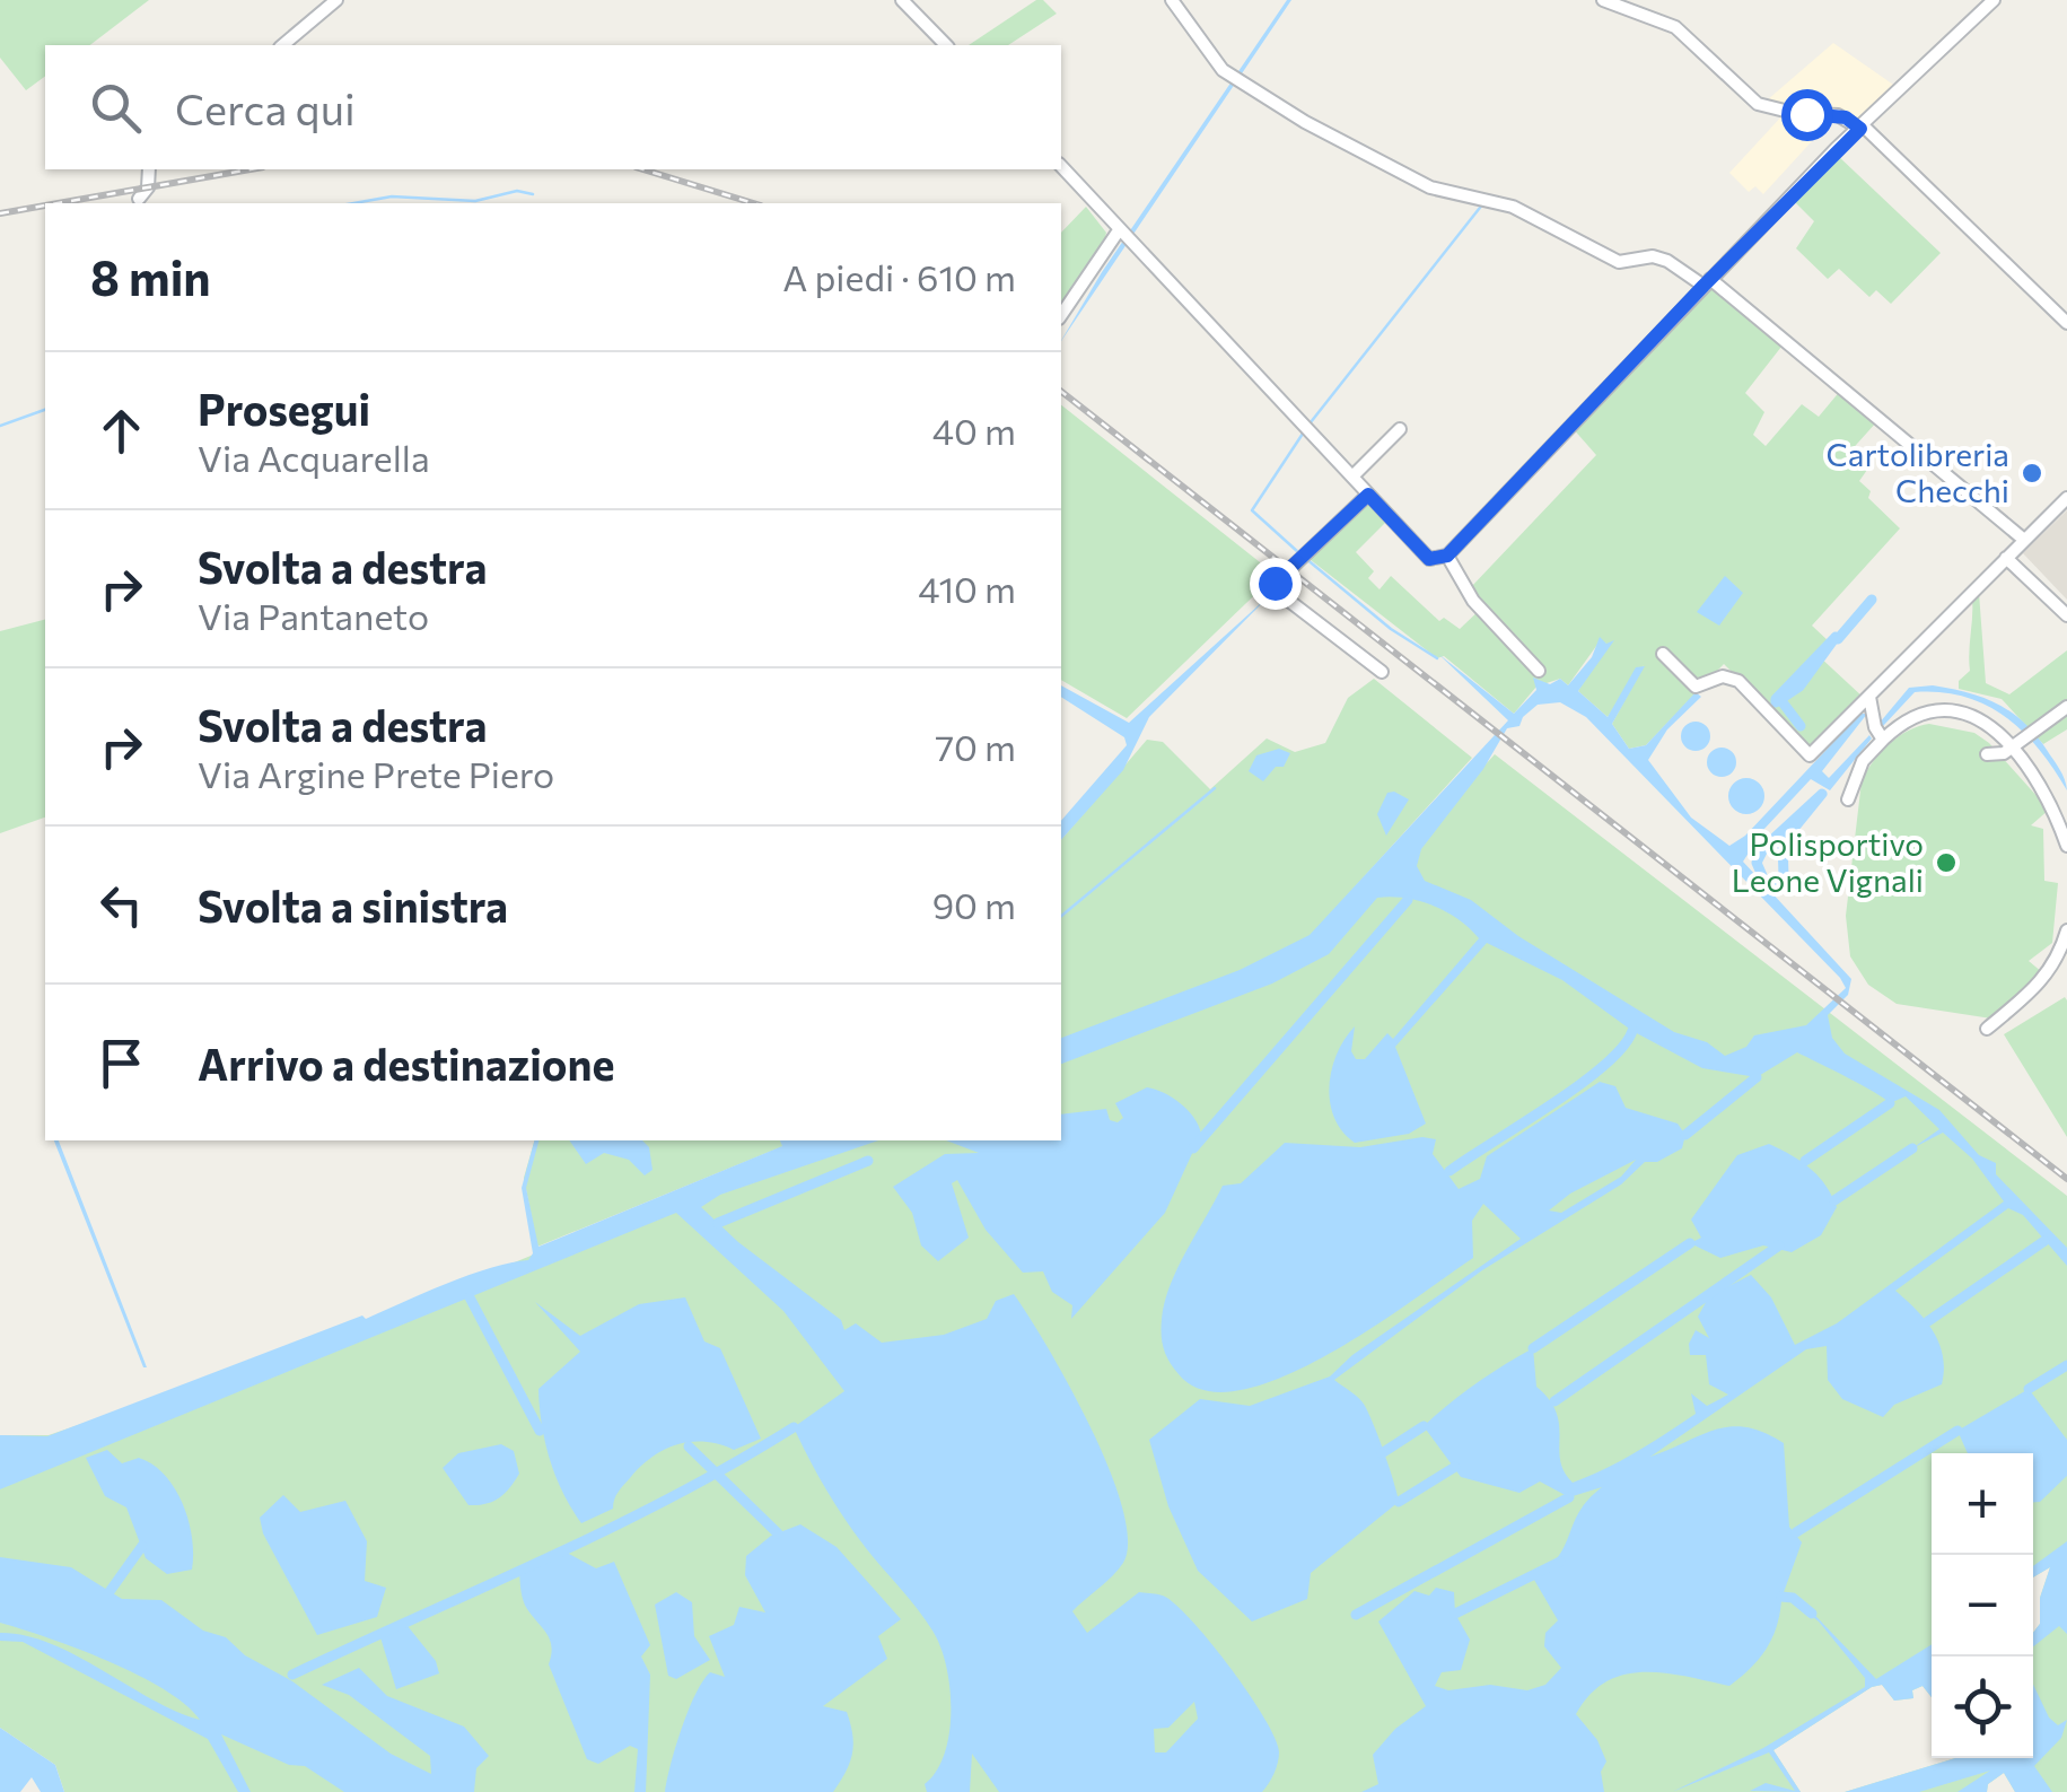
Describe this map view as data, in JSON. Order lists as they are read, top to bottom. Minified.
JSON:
{"places":["Cartolibreria Checchi","Polisportivo Leone Vignali"],"page":{"search":"Cerca qui","heading":["8 min","A piedi · 610 m"],"list":[["Prosegui","Via Acquarella","40 m"],["Svolta a destra","Via Pantaneto","410 m"],["Svolta a destra","Via Argine Prete Piero","70 m"],["Svolta a sinistra","90 m"],"Arrivo a destinazione"],"map_buttons":["+","−"]}}
